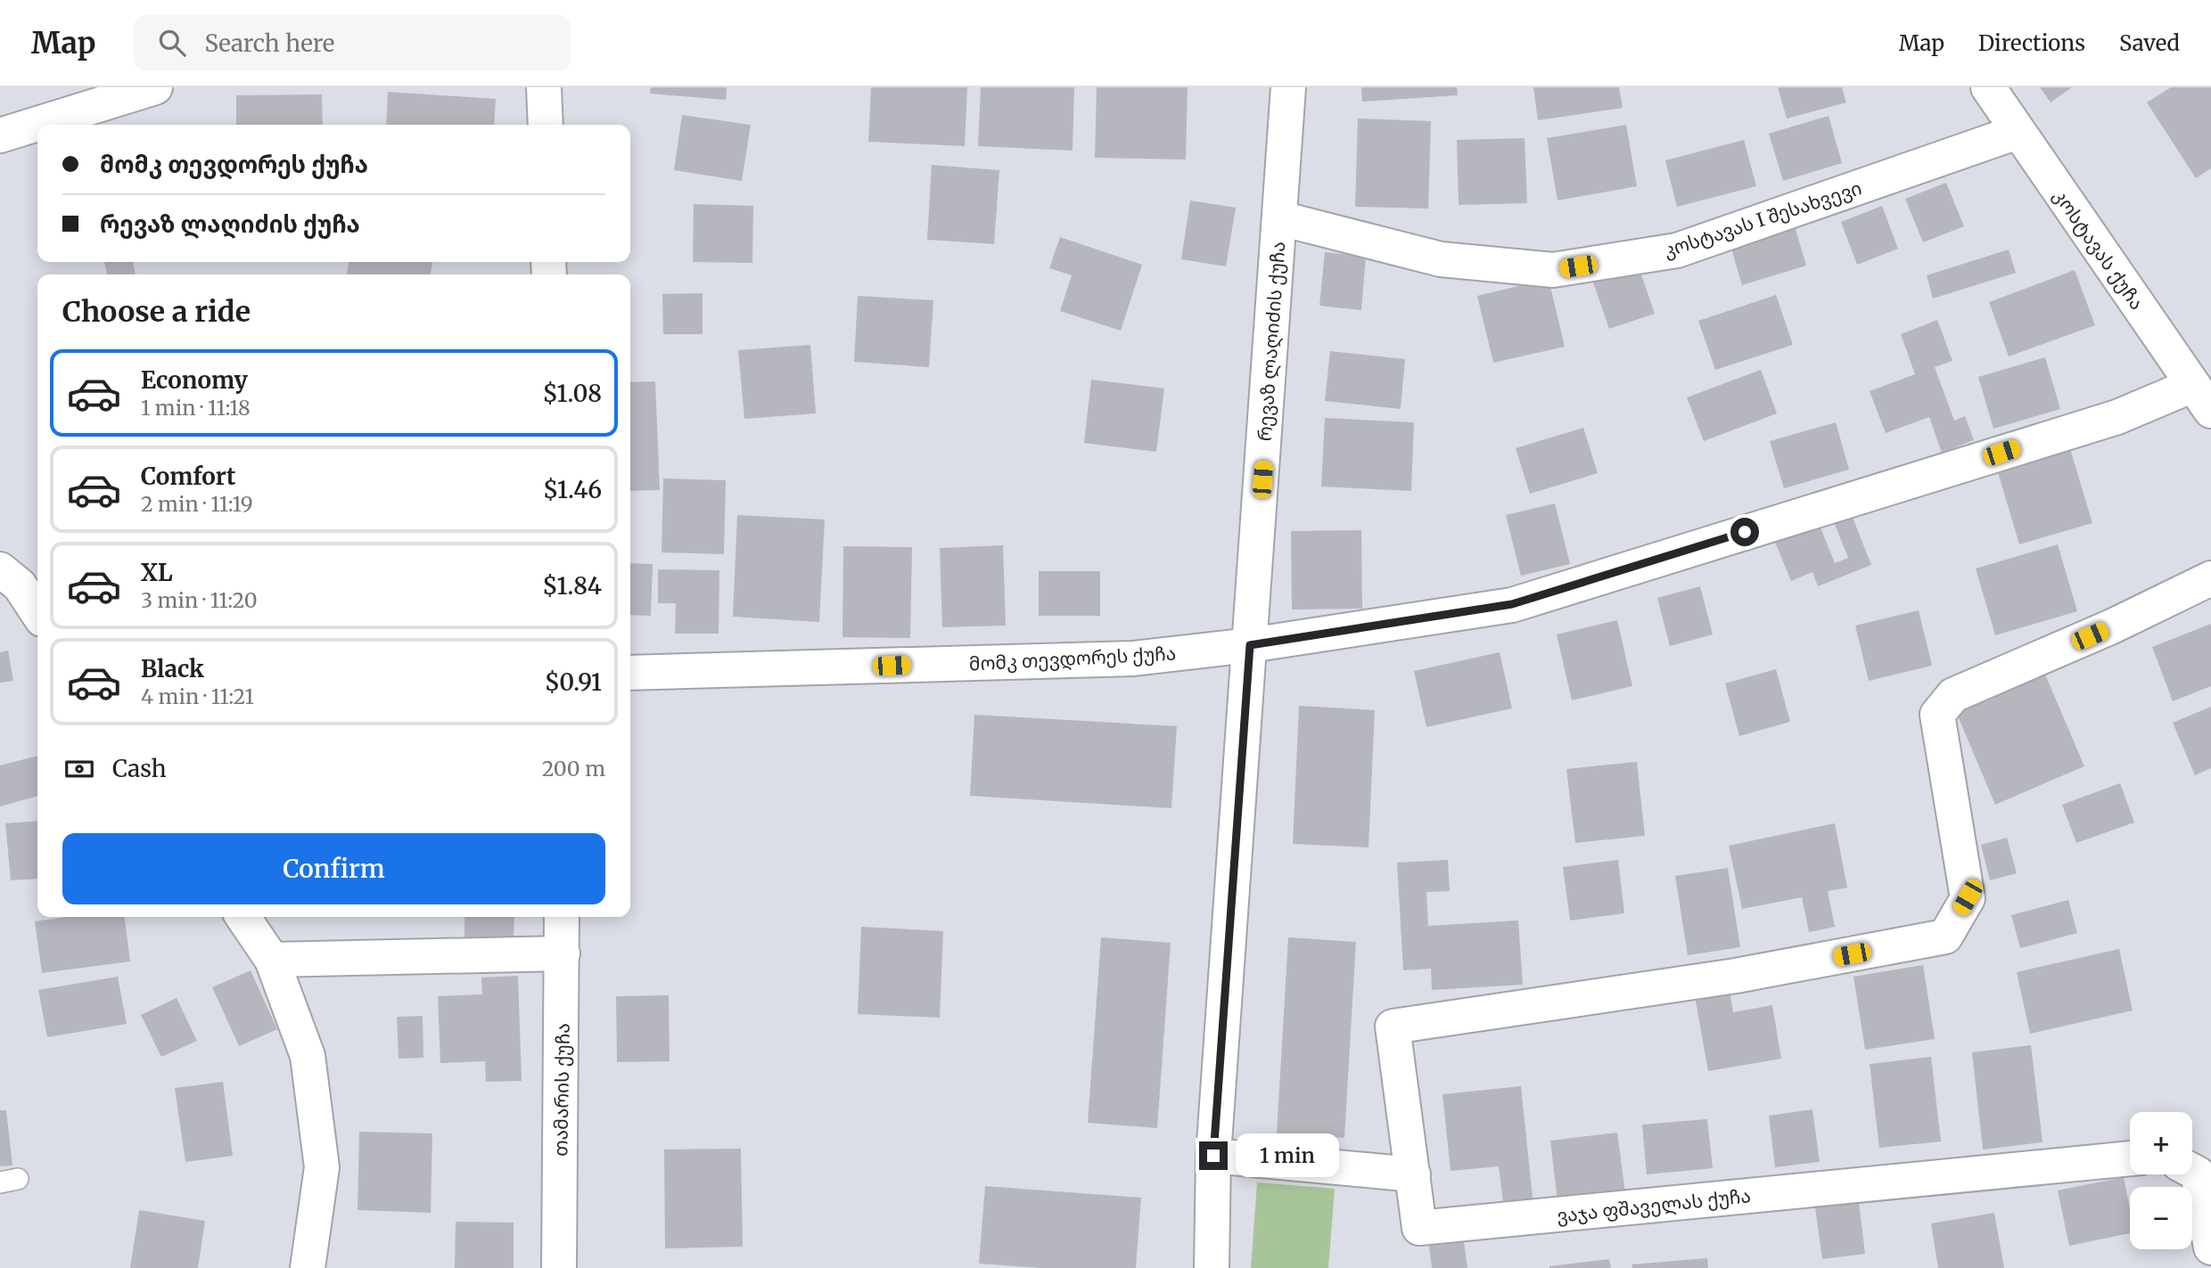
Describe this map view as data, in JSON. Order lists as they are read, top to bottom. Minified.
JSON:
{"streets":{"street":["კოსტავას I შესახვევი","კოსტავას ქუჩა","რევაზ ლაღიძის ქუჩა","მომკ თევდორეს ქუჩა","თამარის ქუჩა","ვაჯა ფშაველას ქუჩა"]},"crossings":[["კოსტავას I შესახვევი","კოსტავას ქუჩა"],["კოსტავას I შესახვევი","რევაზ ლაღიძის ქუჩა"],["კოსტავას ქუჩა","მომკ თევდორეს ქუჩა"],["რევაზ ლაღიძის ქუჩა","მომკ თევდორეს ქუჩა"]],"page":{"header":"Map","search":"Search here","nav":["Map","Directions","Saved"],"banner":["მომკ თევდორეს ქუჩა","რევაზ ლაღიძის ქუჩა"],"heading":"Choose a ride","list":[{"name":"Economy","note":"1 min · 11:18","value":"$1.08"},{"name":"Comfort","note":"2 min · 11:19","value":"$1.46"},{"name":"XL","note":"3 min · 11:20","value":"$1.84"},{"name":"Black","note":"4 min · 11:21","value":"$0.91"}],"pay":["Cash","200 m"],"buttons":"Confirm","map_buttons":["+","−"],"bubble":"1 min"}}
